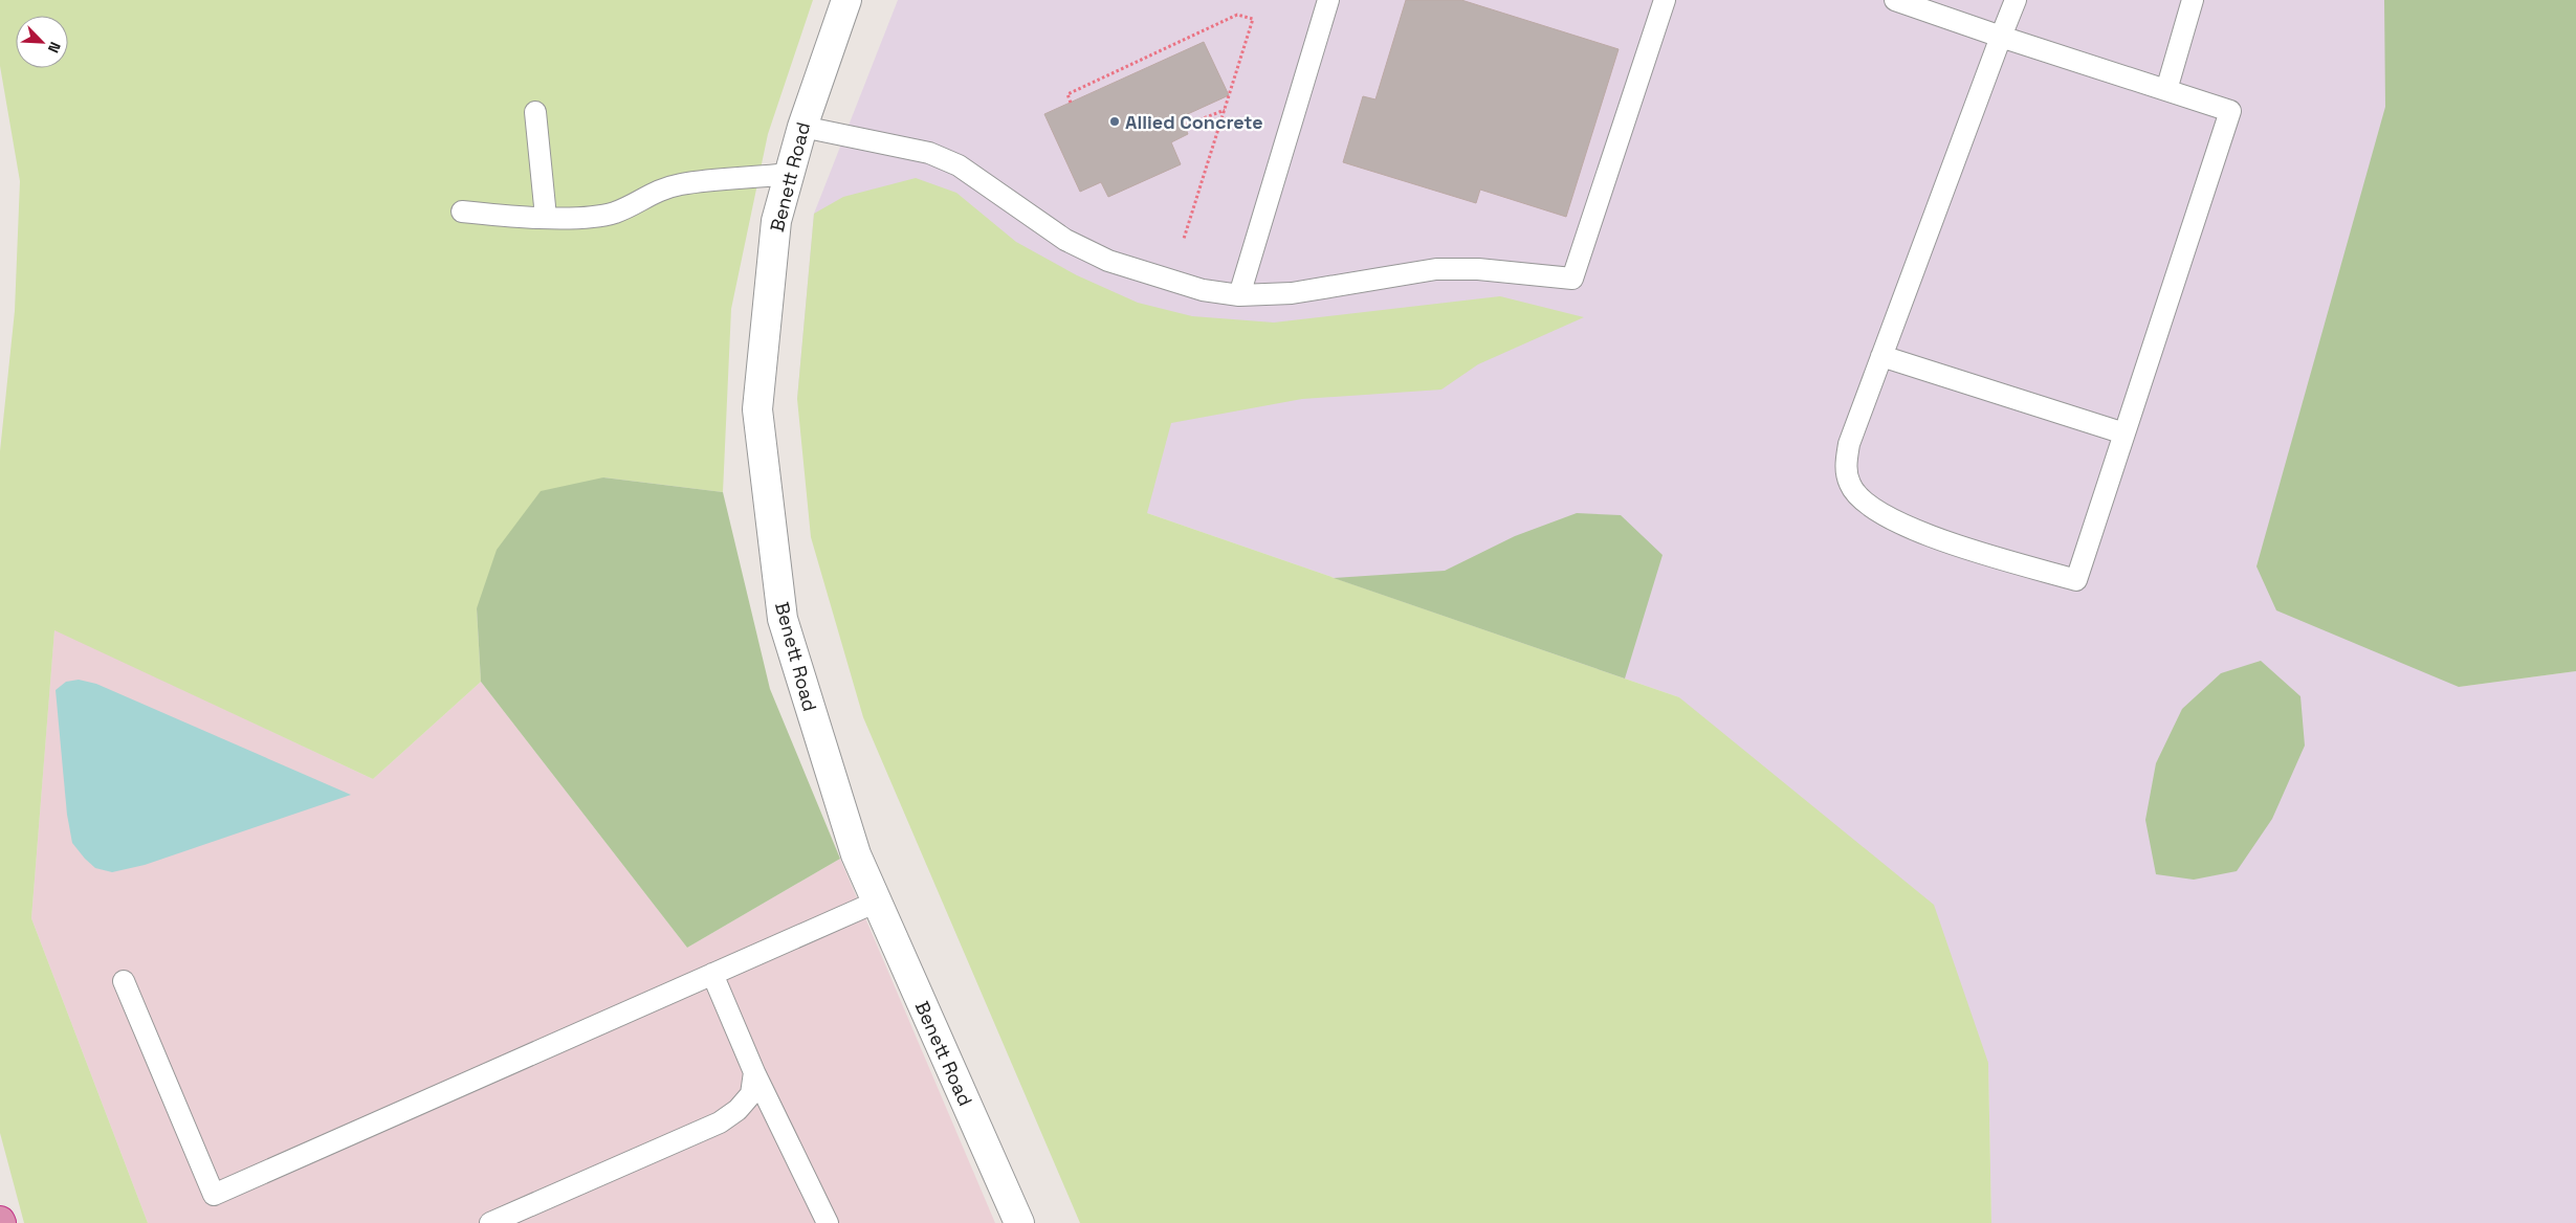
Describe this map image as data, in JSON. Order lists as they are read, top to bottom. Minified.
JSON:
{"streets":{"street":["Benett Road"]},"places":["Allied Concrete"],"north":"bottom right"}
